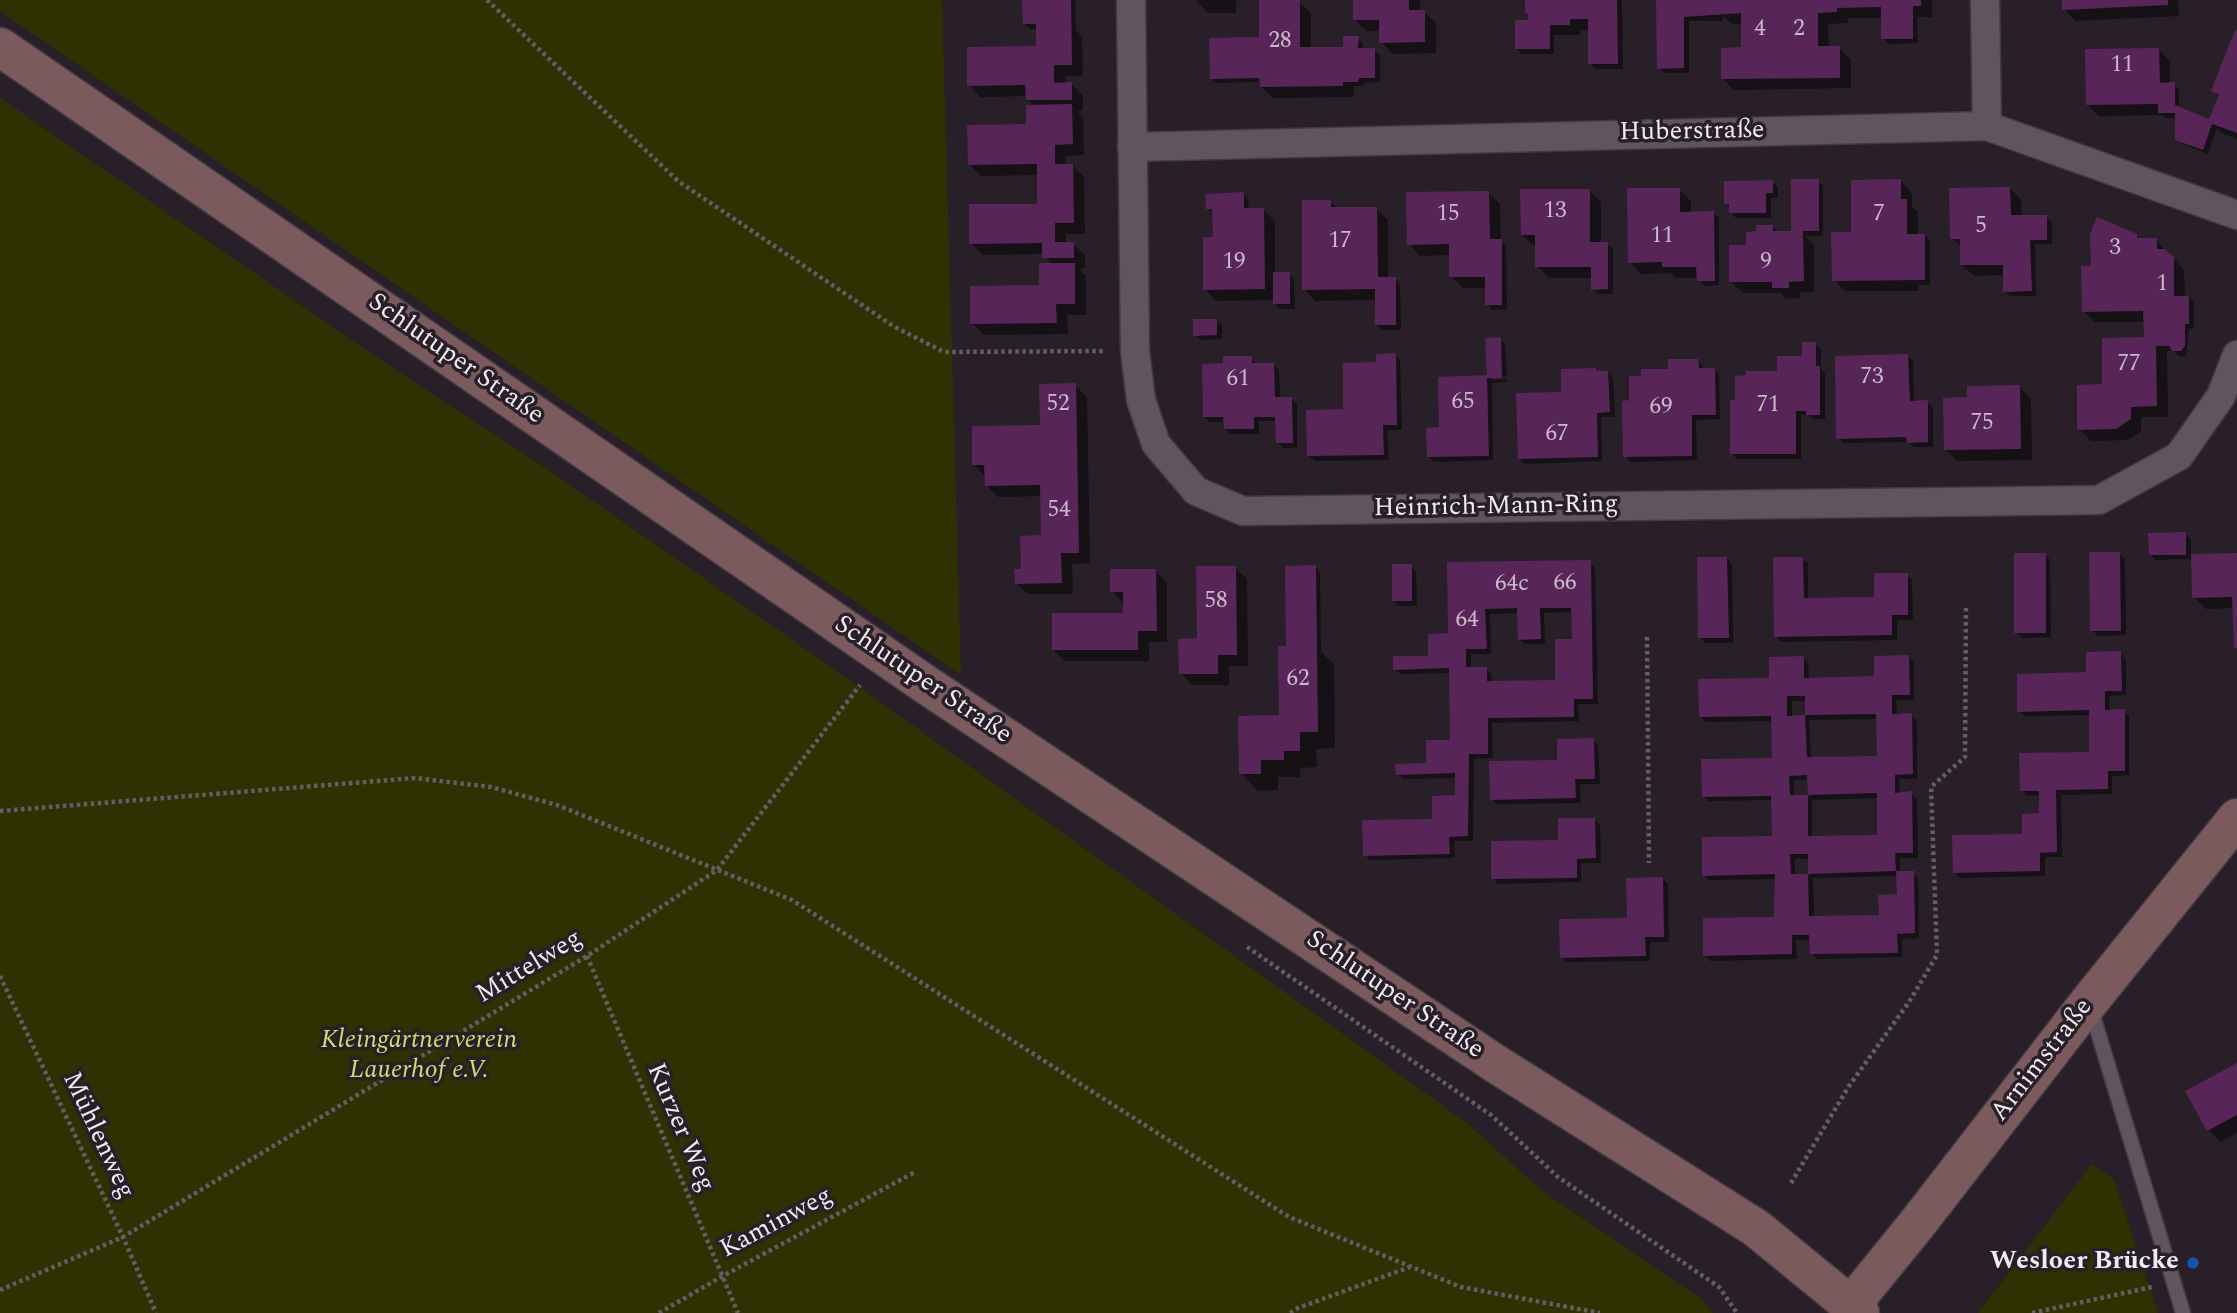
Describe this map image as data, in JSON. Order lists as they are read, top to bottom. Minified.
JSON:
{"streets":{"main road":["Schlutuper Straße","Arnimstraße"],"street":["Huberstraße","Heinrich-Mann-Ring"],"path":["Mittelweg","Kurzer Weg","Mühlenweg","Kaminweg"]},"crossings":[["Huberstraße","Heinrich-Mann-Ring"],["Schlutuper Straße","Arnimstraße"],["Mittelweg","Kurzer Weg"],["Mittelweg","Mühlenweg"],["Kurzer Weg","Kaminweg"]],"parks":["Kleingärtnerverein Lauerhof e.V."],"places":["Wesloer Brücke"],"house_numbers":["4","2","28","11","13","15","7","5","11","17","3","19","9","1","77","73","61","65","52","71","69","75","67","54","66","64c","58","64","62"]}
